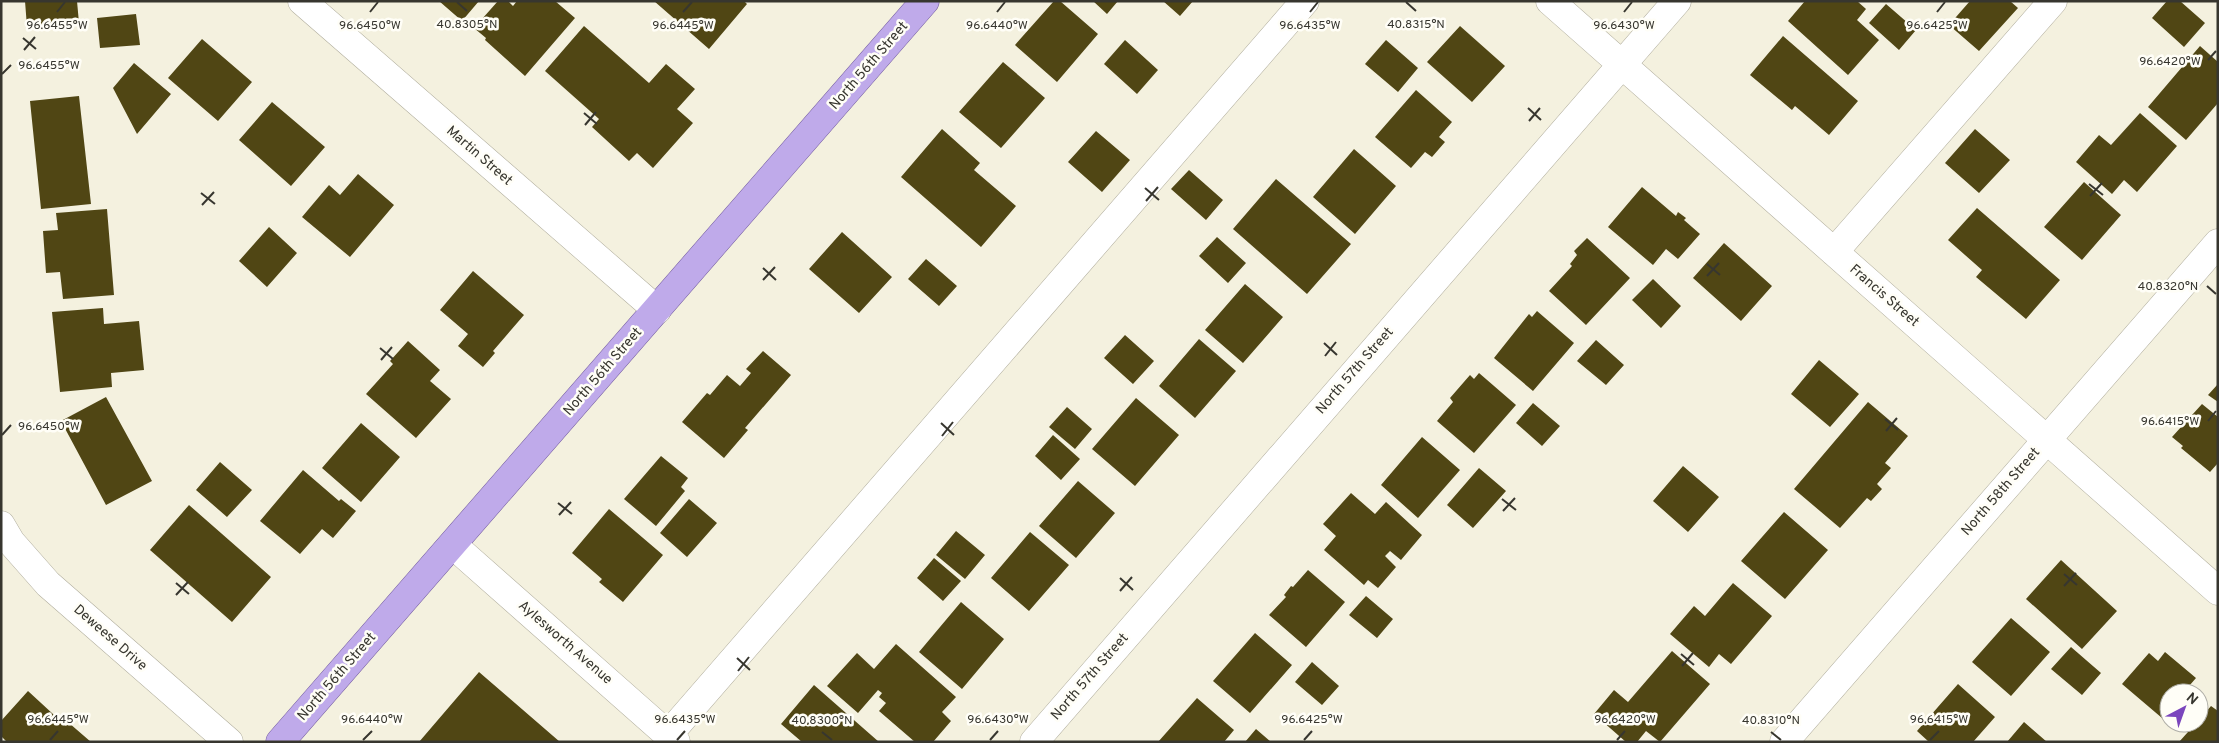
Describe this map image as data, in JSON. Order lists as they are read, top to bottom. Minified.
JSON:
{"streets":{"main road":["North 56th Street"],"street":["Martin Street","Francis Street","North 57th Street","North 58th Street","Deweese Drive","Aylesworth Avenue"]},"crossings":[["North 56th Street","Martin Street"],["North 56th Street","Aylesworth Avenue"],["Francis Street","North 57th Street"],["Francis Street","North 58th Street"]],"north":"top right","coordinates":["40.8305°N","40.8315°N","96.6455°W","96.6450°W","96.6445°W","96.6440°W","96.6435°W","96.6430°W","96.6425°W","96.6420°W","40.8320°N","96.6415°W","40.8300°N","40.8310°N"]}
